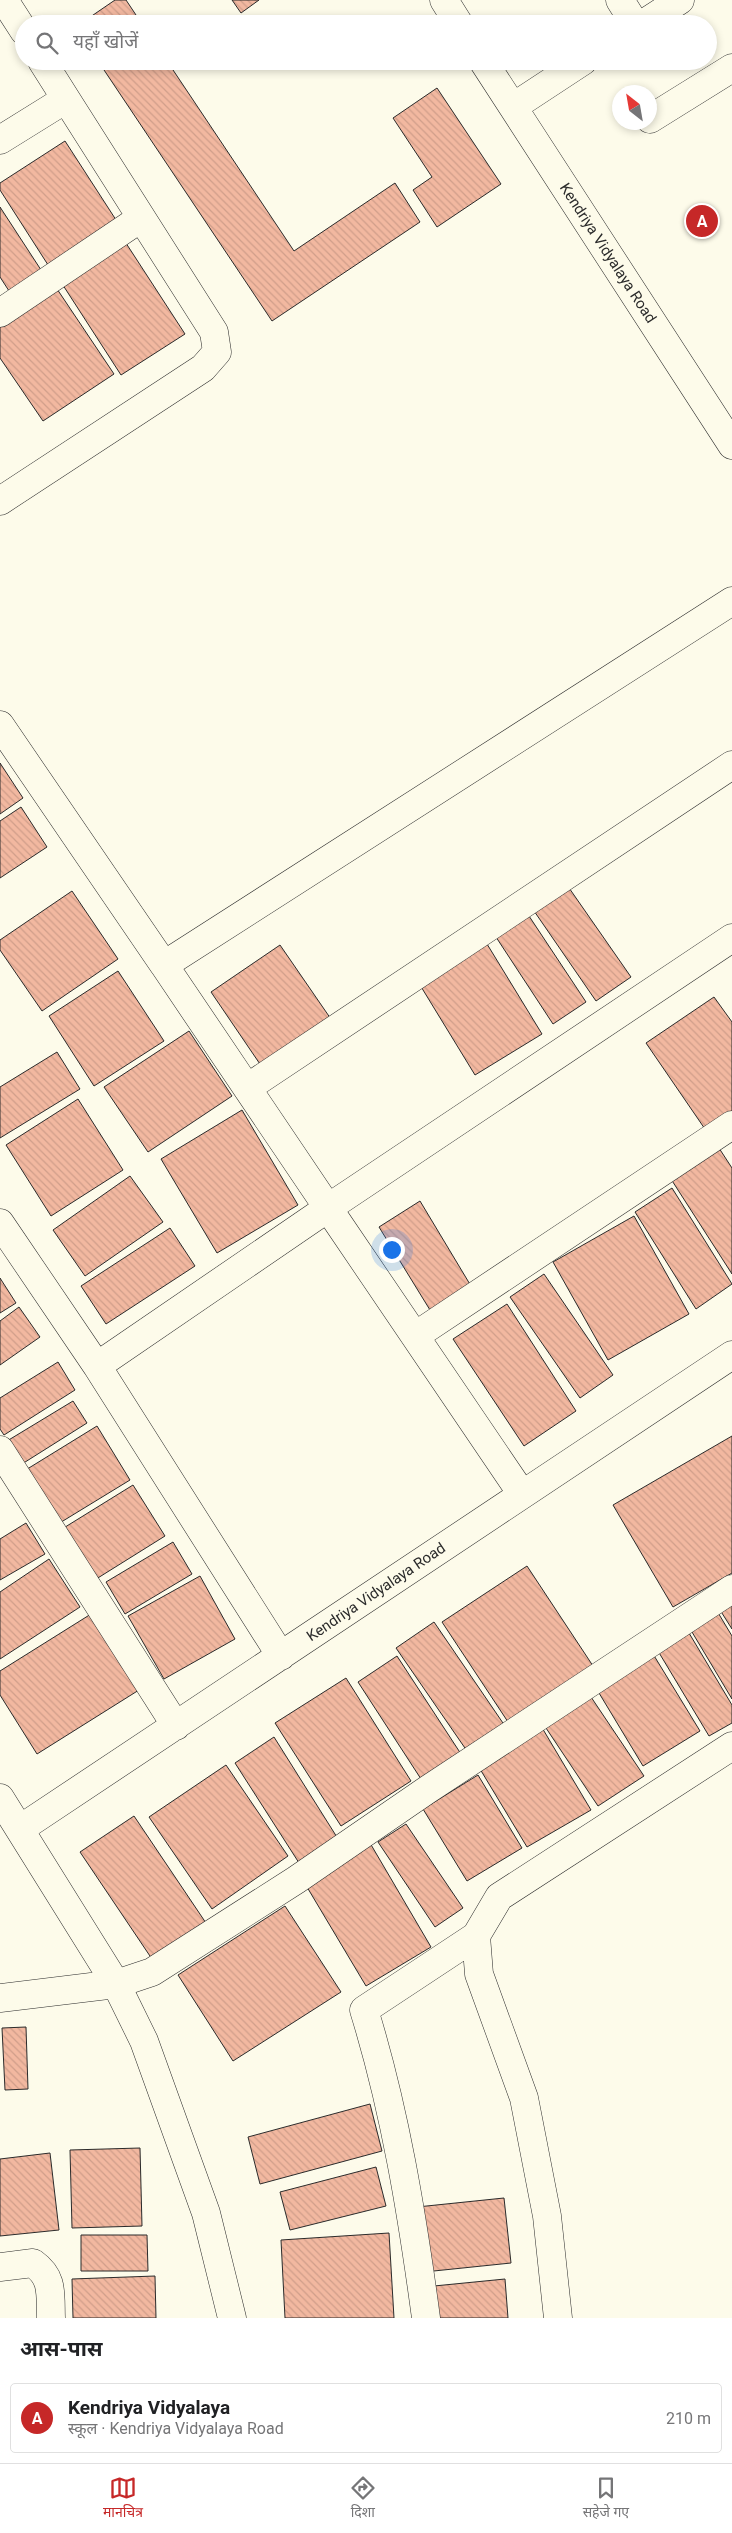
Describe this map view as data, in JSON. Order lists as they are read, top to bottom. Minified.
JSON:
{"streets":{"street":["Kendriya Vidyalaya Road"]},"north":"top left","page":{"search":"यहाँ खोजें","pins":"A","heading":"आस-पास","list":[{"mark":"A","name":"Kendriya Vidyalaya","note":"स्कूल · Kendriya Vidyalaya Road","value":"210 m"}],"nav":["मानचित्र","दिशा","सहेजे गए"]}}
